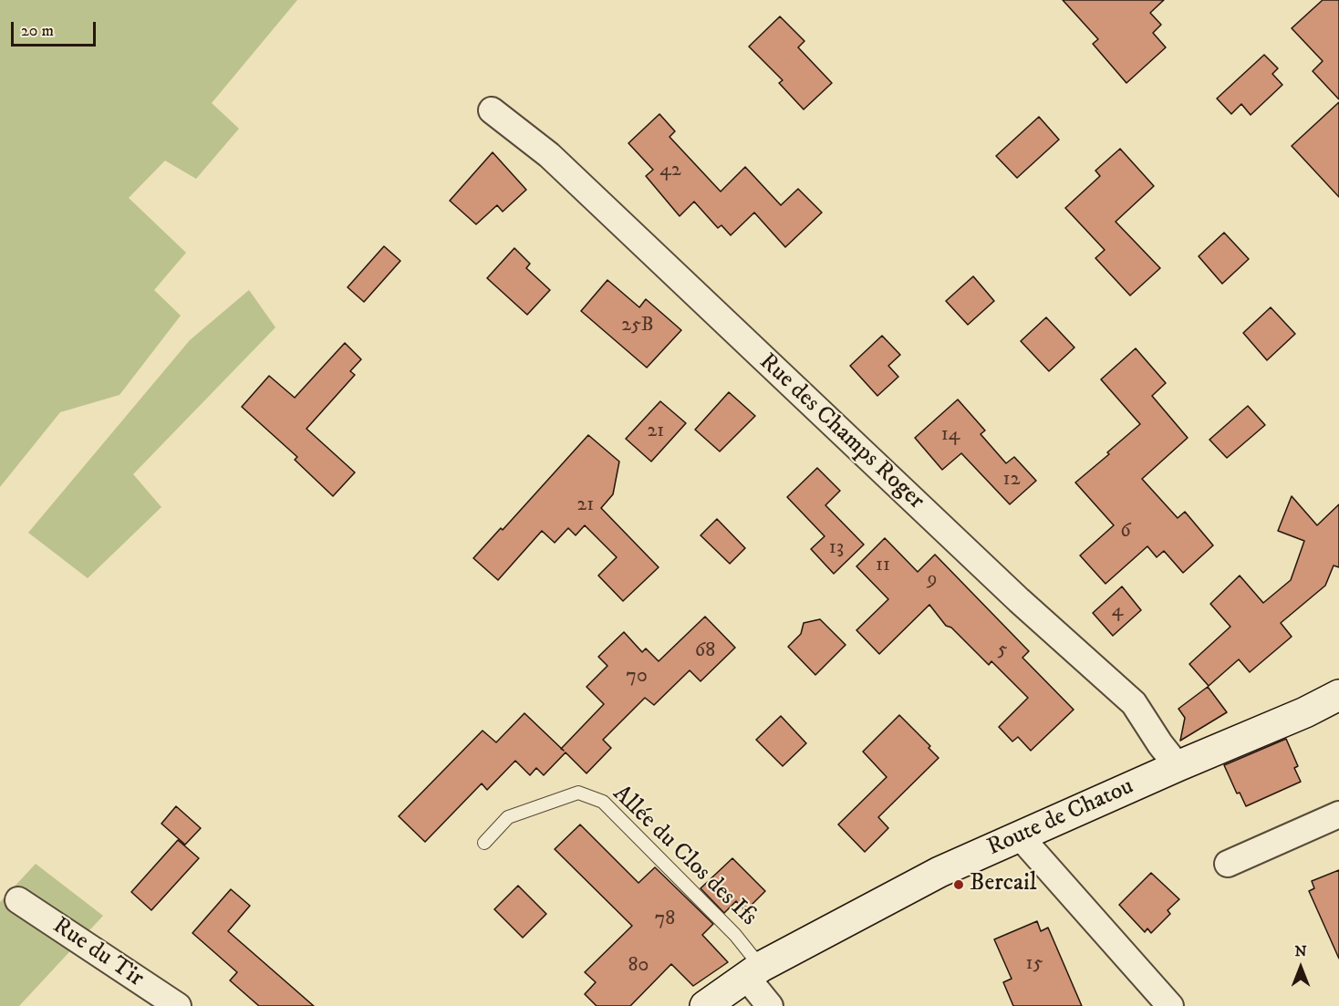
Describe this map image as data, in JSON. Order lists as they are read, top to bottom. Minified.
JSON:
{"streets":{"street":["Rue des Champs Roger","Route de Chatou","Rue du Tir"],"lane":["Allée du Clos des Ifs"]},"crossings":[["Rue des Champs Roger","Route de Chatou"],["Route de Chatou","Allée du Clos des Ifs"]],"places":["Bercail"],"house_numbers":["42","25B","21","14","12","21","6","13","11","9","4","5","68","70","78","15","80"],"scale_bar":"20 m","north":"top"}
